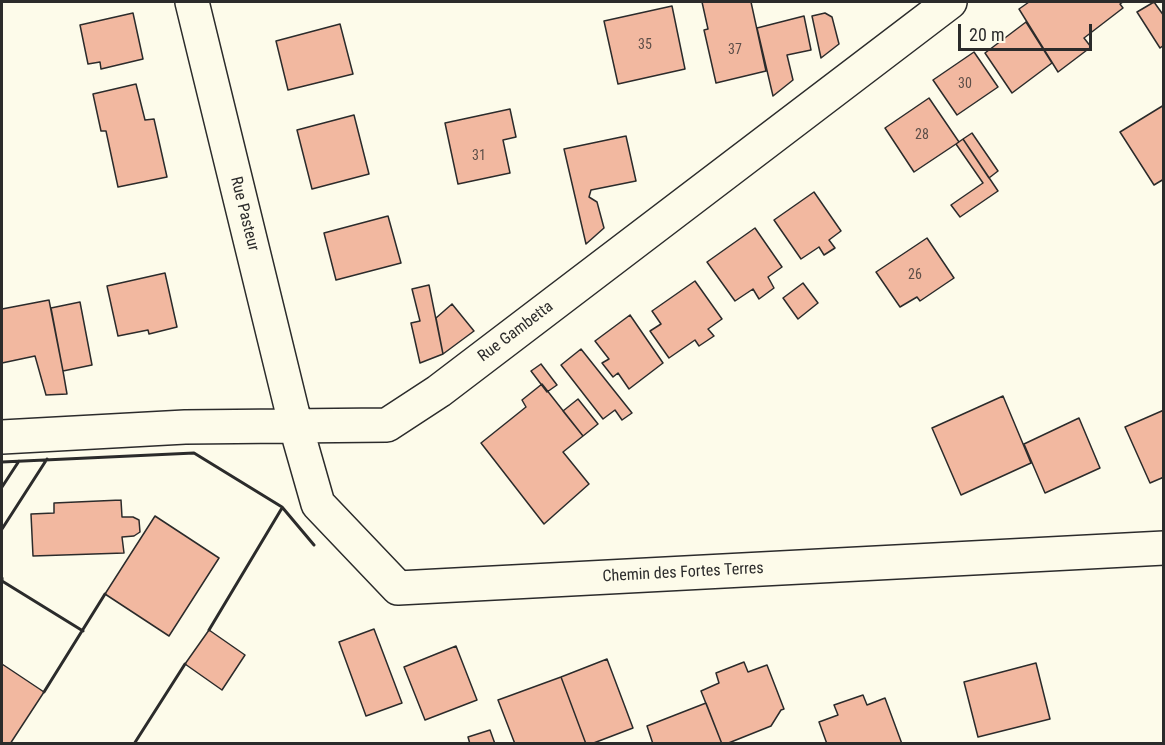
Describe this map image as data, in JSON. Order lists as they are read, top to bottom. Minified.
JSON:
{"streets":{"street":["Rue Pasteur","Rue Gambetta","Chemin des Fortes Terres"]},"crossings":[["Rue Pasteur","Rue Gambetta"],["Rue Pasteur","Chemin des Fortes Terres"],["Rue Gambetta","Chemin des Fortes Terres"]],"house_numbers":["35","37","30","28","31","26"],"scale_bar":"20 m"}
